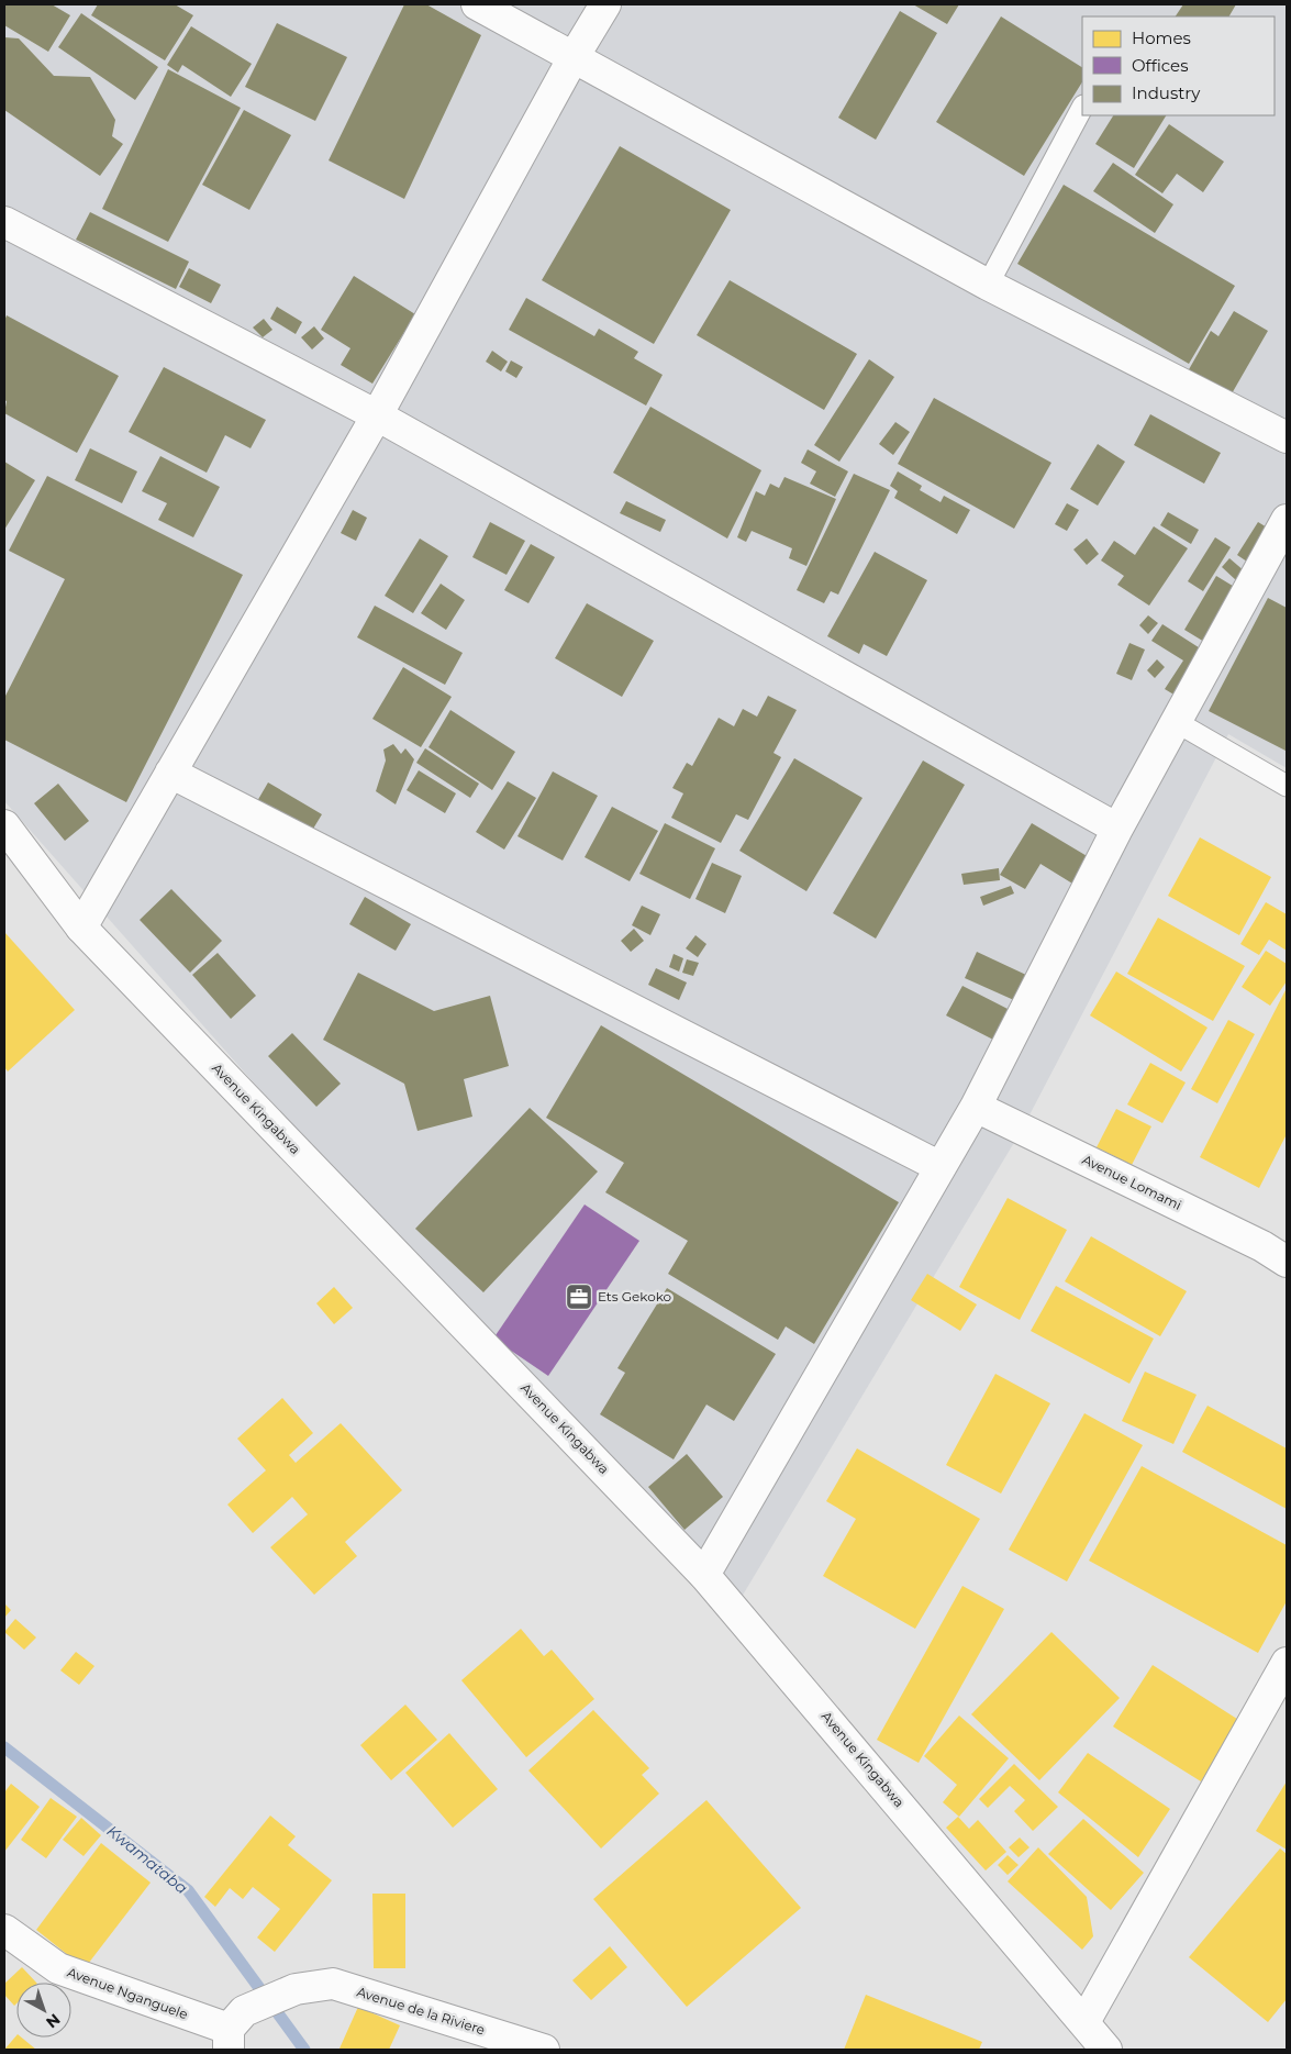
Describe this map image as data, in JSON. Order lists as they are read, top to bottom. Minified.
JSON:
{"streets":{"street":["Avenue Kingabwa","Avenue Lomami","Avenue Nganguele","Avenue de la Riviere"]},"crossings":[["Avenue Nganguele","Avenue de la Riviere"]],"water":["Kwamataba"],"places":{"office":["Ets Gekoko"]},"legend":["Homes","Offices","Industry"],"north":"bottom right"}
